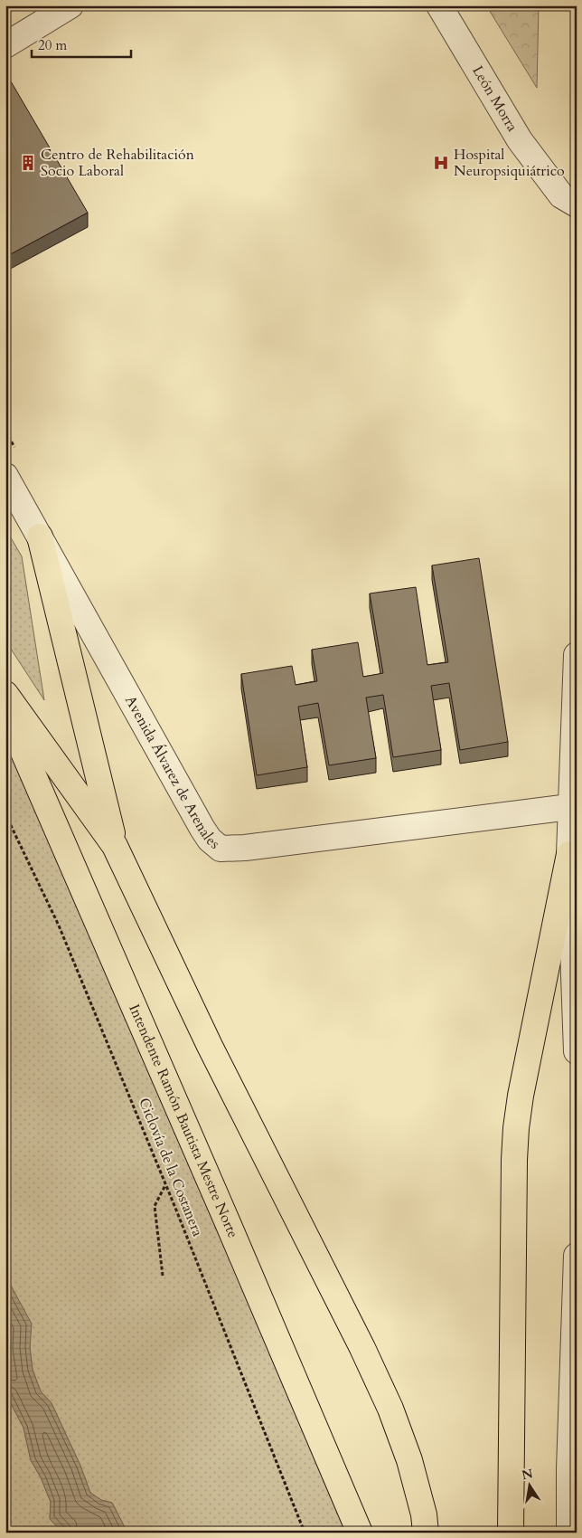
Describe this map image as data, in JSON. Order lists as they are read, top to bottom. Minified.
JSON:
{"streets":{"main road":["Intendente Ramón Bautista Mestre Norte"],"street":["León Morra","Avenida Álvarez de Arenales"],"path":["Ciclovía de la Costanera"]},"places":{"building":["Centro de Rehabilitación Socio Laboral"],"hospital":["Hospital Neuropsiquiátrico"]},"scale_bar":"20 m","north":"top"}
